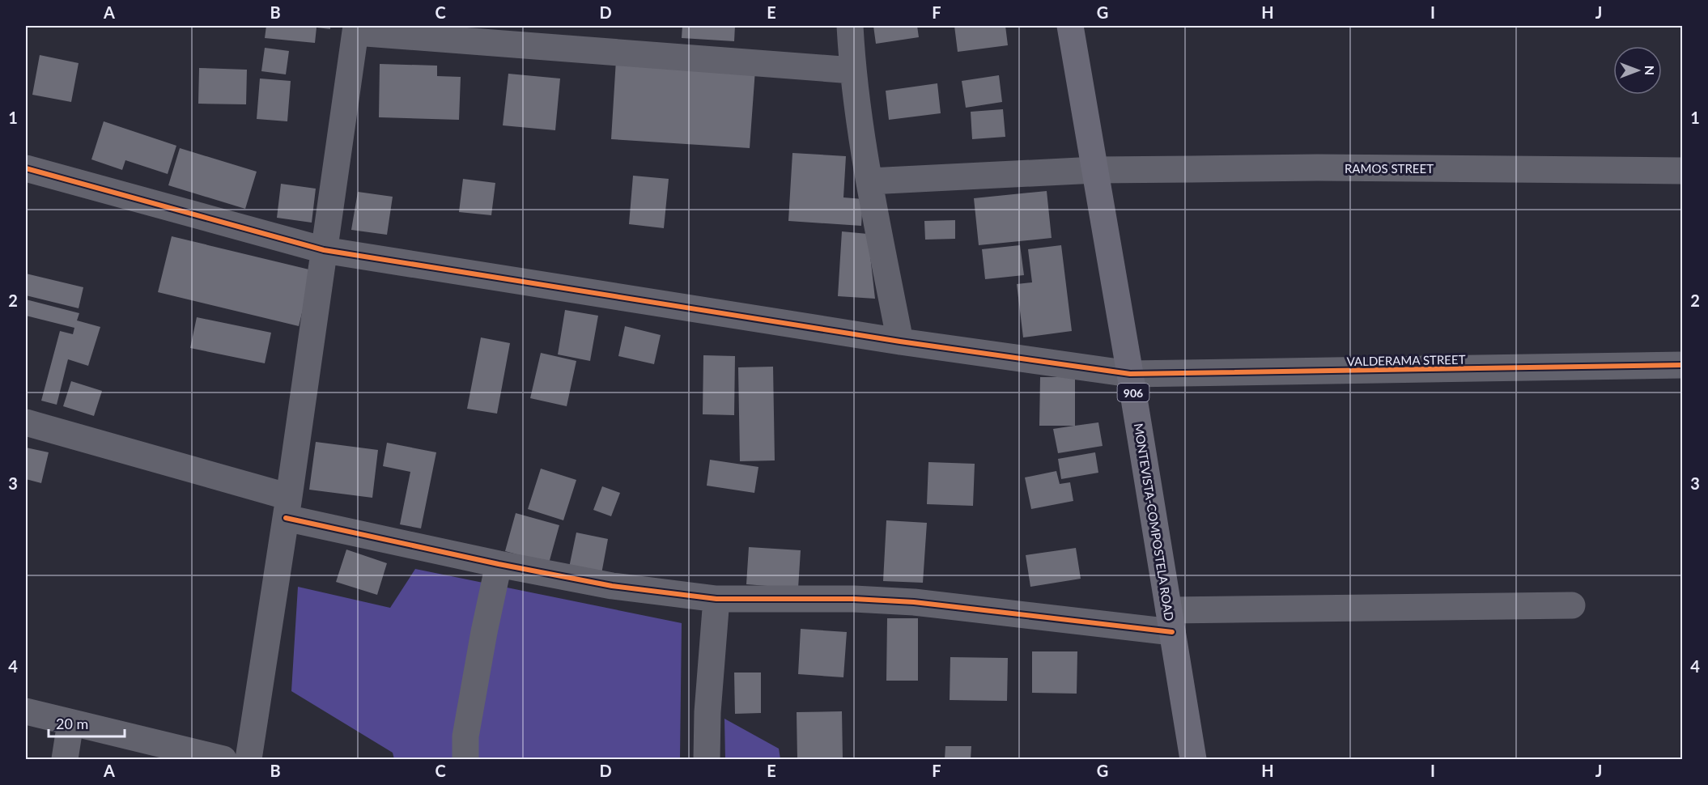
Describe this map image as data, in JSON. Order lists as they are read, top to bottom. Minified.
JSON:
{"streets":{"main road":["906","MONTEVISTA-COMPOSTELA ROAD"],"street":["RAMOS STREET","VALDERAMA STREET"]},"crossings":[["RAMOS STREET","MONTEVISTA-COMPOSTELA ROAD"],["VALDERAMA STREET","MONTEVISTA-COMPOSTELA ROAD"]],"scale_bar":"20 m","north":"right","grid":{"columns":["A","B","C","D","E","F","G","H","I","J"],"rows":["1","2","3","4"]}}
